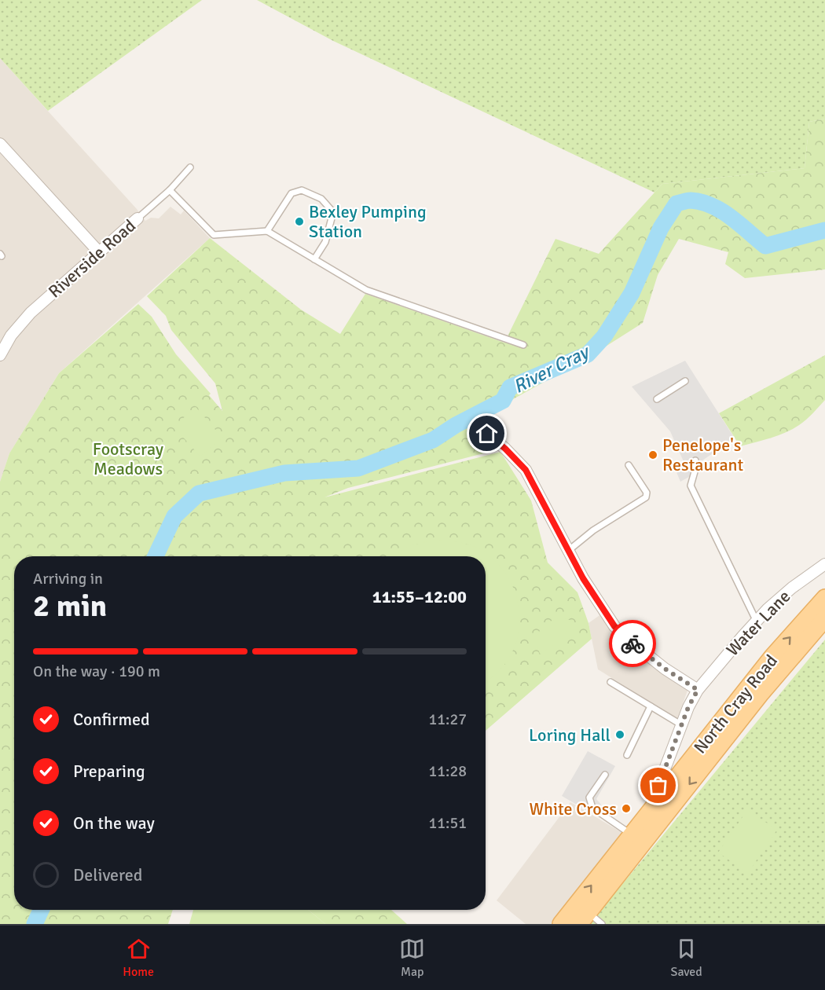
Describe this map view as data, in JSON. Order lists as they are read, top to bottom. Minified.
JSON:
{"streets":{"main road":["North Cray Road"],"street":["Riverside Road","Water Lane"]},"crossings":[["Water Lane","North Cray Road"]],"water":["River Cray"],"parks":["Footscray Meadows"],"places":["Bexley Pumping Station","Penelope's Restaurant","Loring Hall","White Cross"],"page":{"heading":["2 min","Arriving in","11:55–12:00"],"bar":"On the way · 190 m","list":[["Confirmed","11:27"],["Preparing","11:28"],["On the way","11:51"],"Delivered"],"tabs":["Home","Map","Saved"]}}
